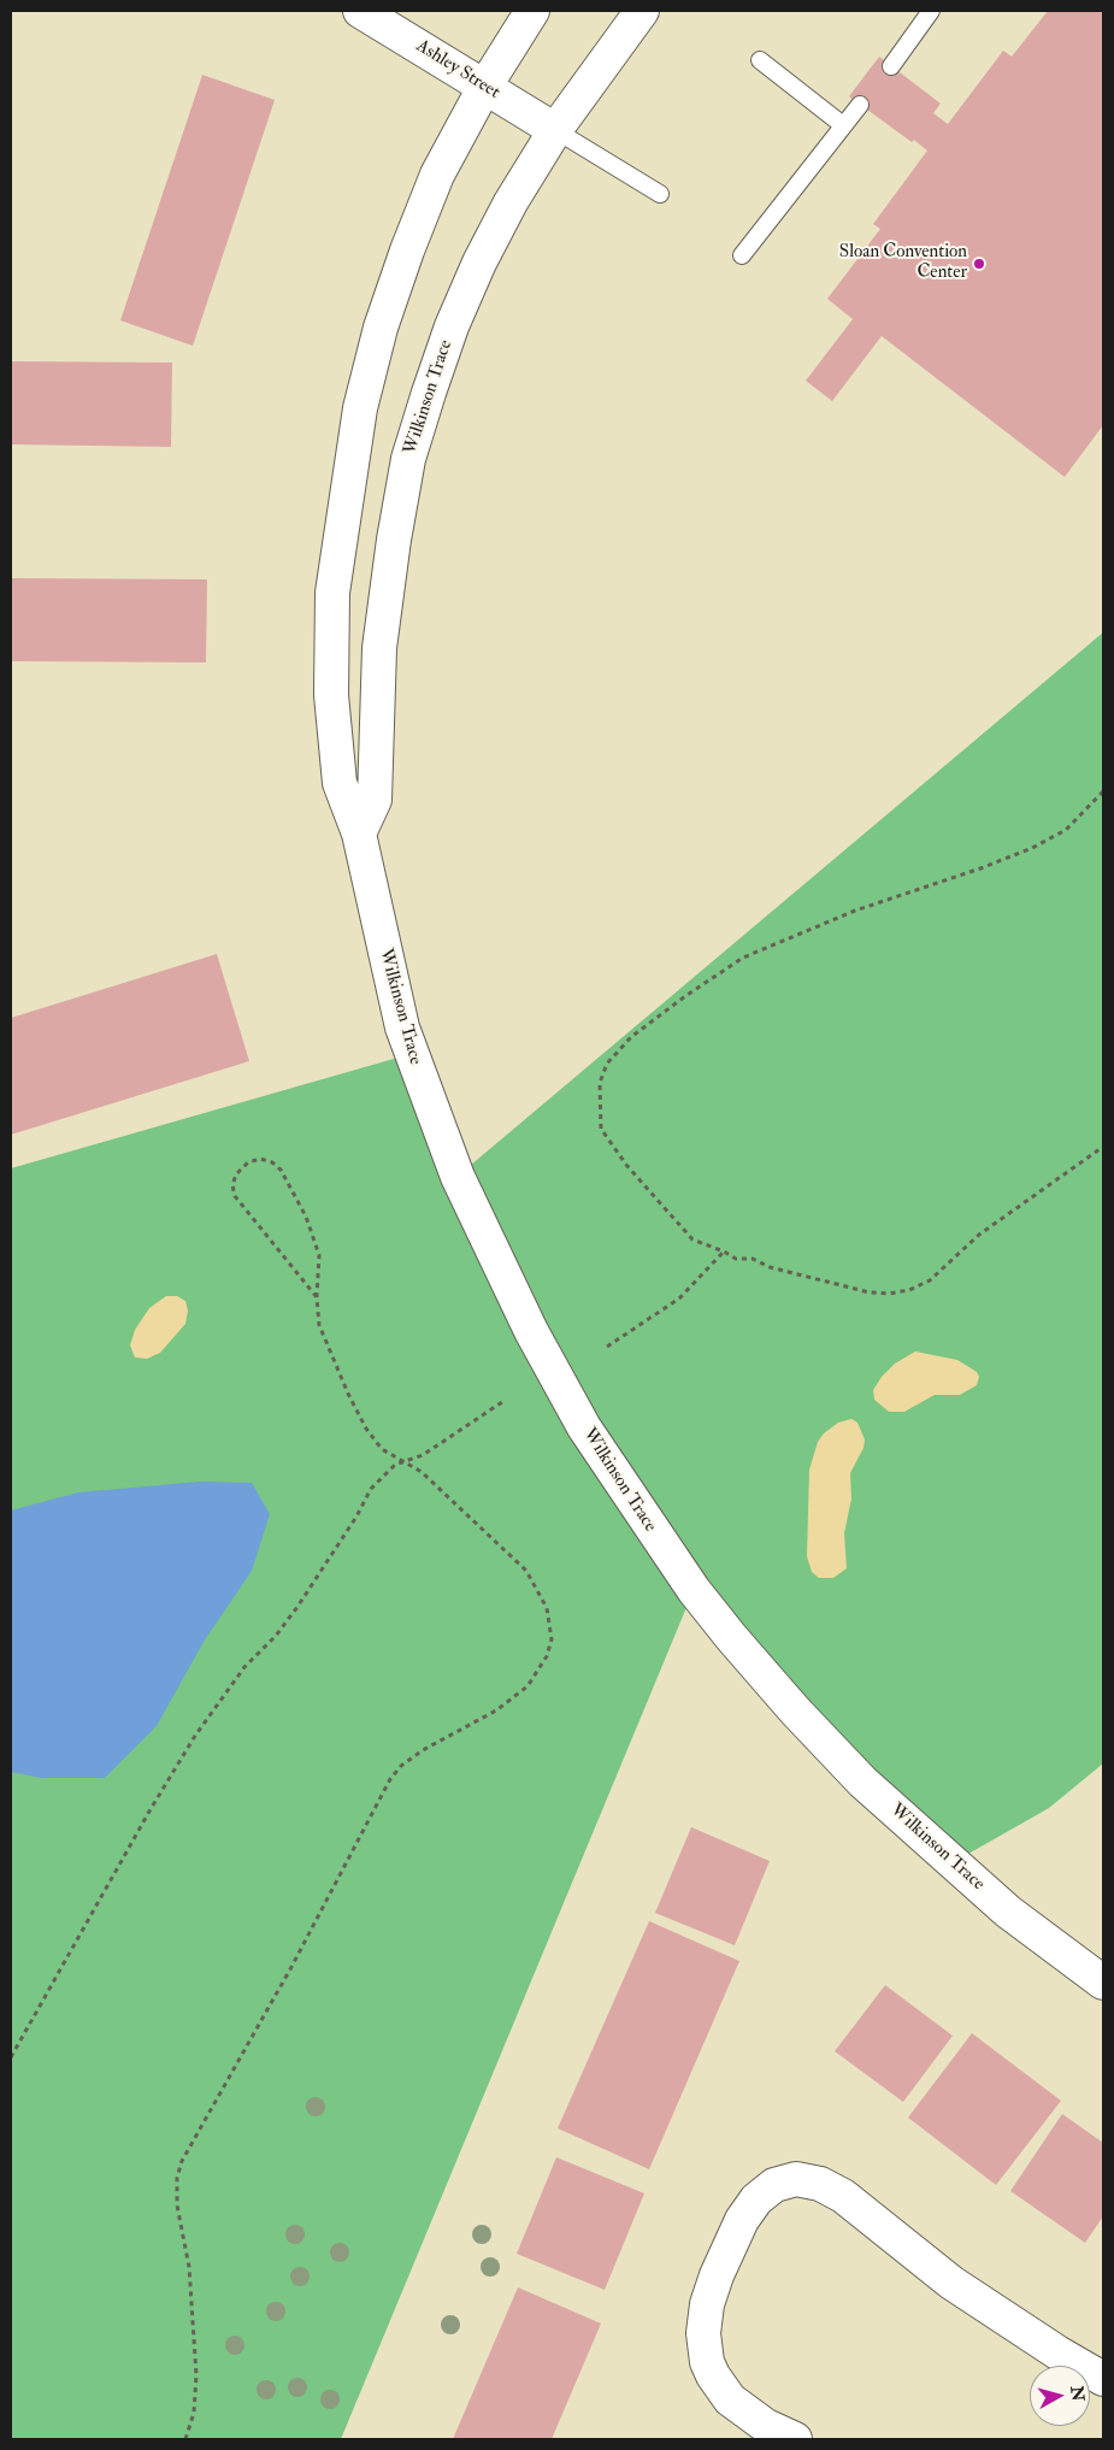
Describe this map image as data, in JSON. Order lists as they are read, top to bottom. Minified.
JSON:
{"streets":{"street":["Ashley Street","Wilkinson Trace"]},"crossings":[["Ashley Street","Wilkinson Trace"]],"places":["Sloan Convention Center"],"north":"right"}
